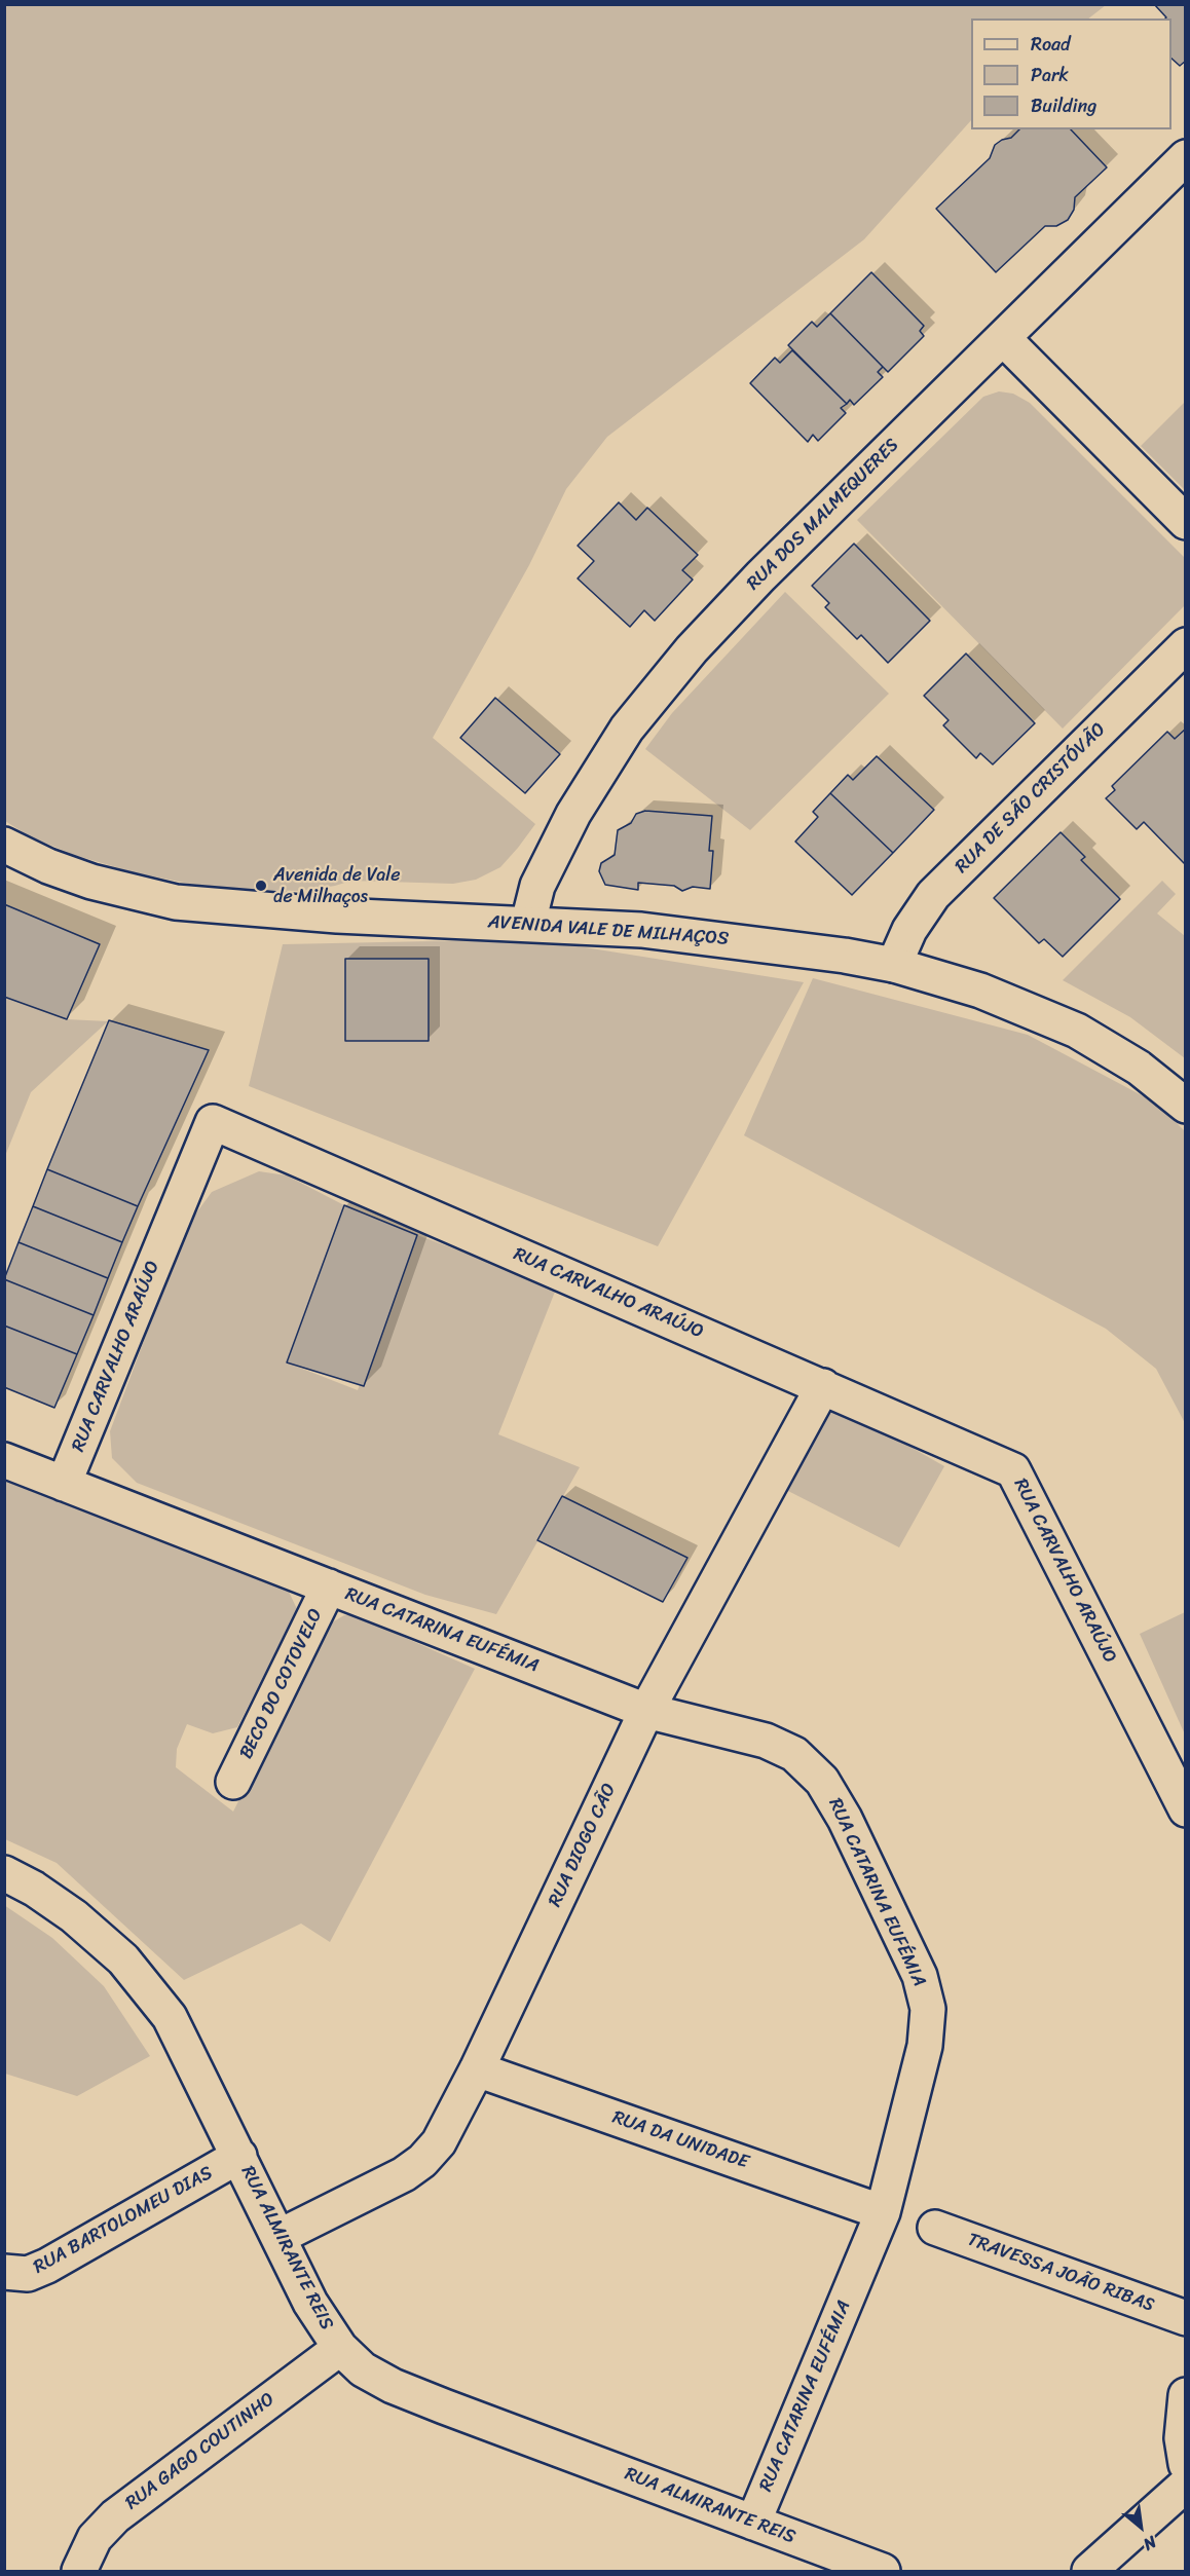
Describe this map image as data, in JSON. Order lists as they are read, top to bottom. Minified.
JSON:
{"streets":{"street":["RUA DOS MALMEQUERES","RUA DE SÃO CRISTÓVÃO","AVENIDA VALE DE MILHAÇOS","RUA CARVALHO ARAÚJO","RUA CATARINA EUFÉMIA","BECO DO COTOVELO","RUA DIOGO CÃO","RUA DA UNIDADE","RUA BARTOLOMEU DIAS","RUA ALMIRANTE REIS","TRAVESSA JOÃO RIBAS","RUA GAGO COUTINHO"]},"crossings":[["RUA DOS MALMEQUERES","AVENIDA VALE DE MILHAÇOS"],["RUA DE SÃO CRISTÓVÃO","AVENIDA VALE DE MILHAÇOS"],["RUA CARVALHO ARAÚJO","RUA CATARINA EUFÉMIA"],["RUA CARVALHO ARAÚJO","RUA DIOGO CÃO"],["RUA CATARINA EUFÉMIA","BECO DO COTOVELO"],["RUA CATARINA EUFÉMIA","RUA DIOGO CÃO"],["RUA CATARINA EUFÉMIA","RUA DA UNIDADE"],["RUA CATARINA EUFÉMIA","RUA ALMIRANTE REIS"],["RUA DIOGO CÃO","RUA DA UNIDADE"],["RUA DIOGO CÃO","RUA ALMIRANTE REIS"],["RUA BARTOLOMEU DIAS","RUA ALMIRANTE REIS"],["RUA ALMIRANTE REIS","RUA GAGO COUTINHO"]],"places":["Avenida de Vale de Milhaços"],"legend":["Road","Park","Building"],"north":"bottom right"}
